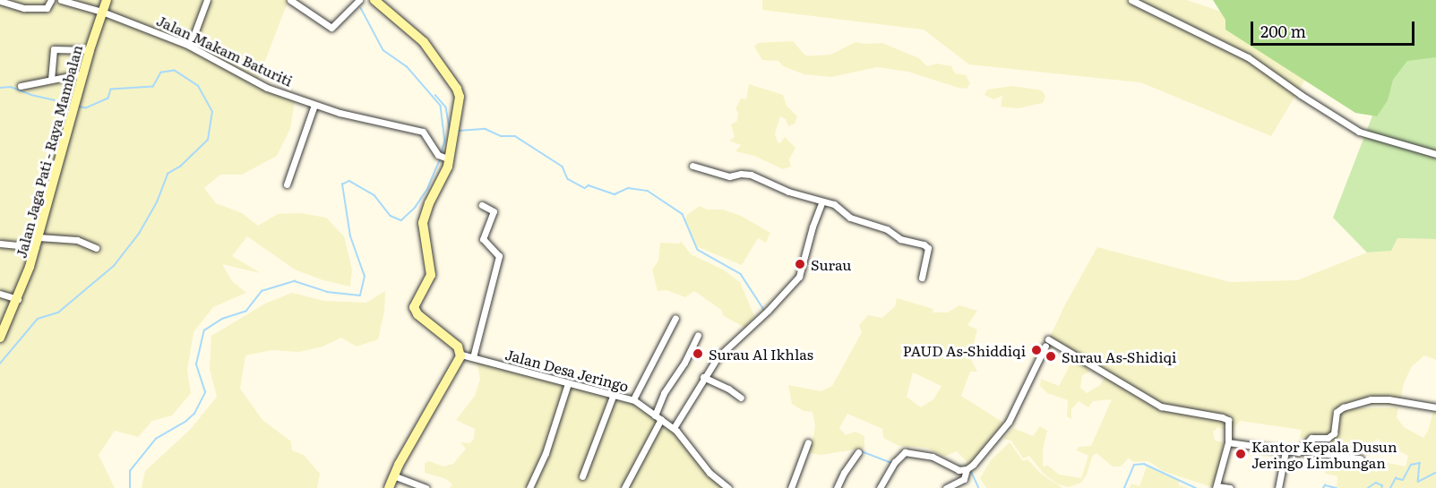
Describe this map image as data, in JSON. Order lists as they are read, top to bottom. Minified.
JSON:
{"streets":{"street":["Jalan Makam Baturiti","Jalan Jaga Pati - Raya Mambalan","Jalan Desa Jeringo"]},"crossings":[["Jalan Makam Baturiti","Jalan Jaga Pati - Raya Mambalan"]],"places":["Surau","PAUD As-Shiddiqi","Surau Al Ikhlas","Surau As-Shidiqi","Kantor Kepala Dusun Jeringo Limbungan"],"scale_bar":"200 m"}
